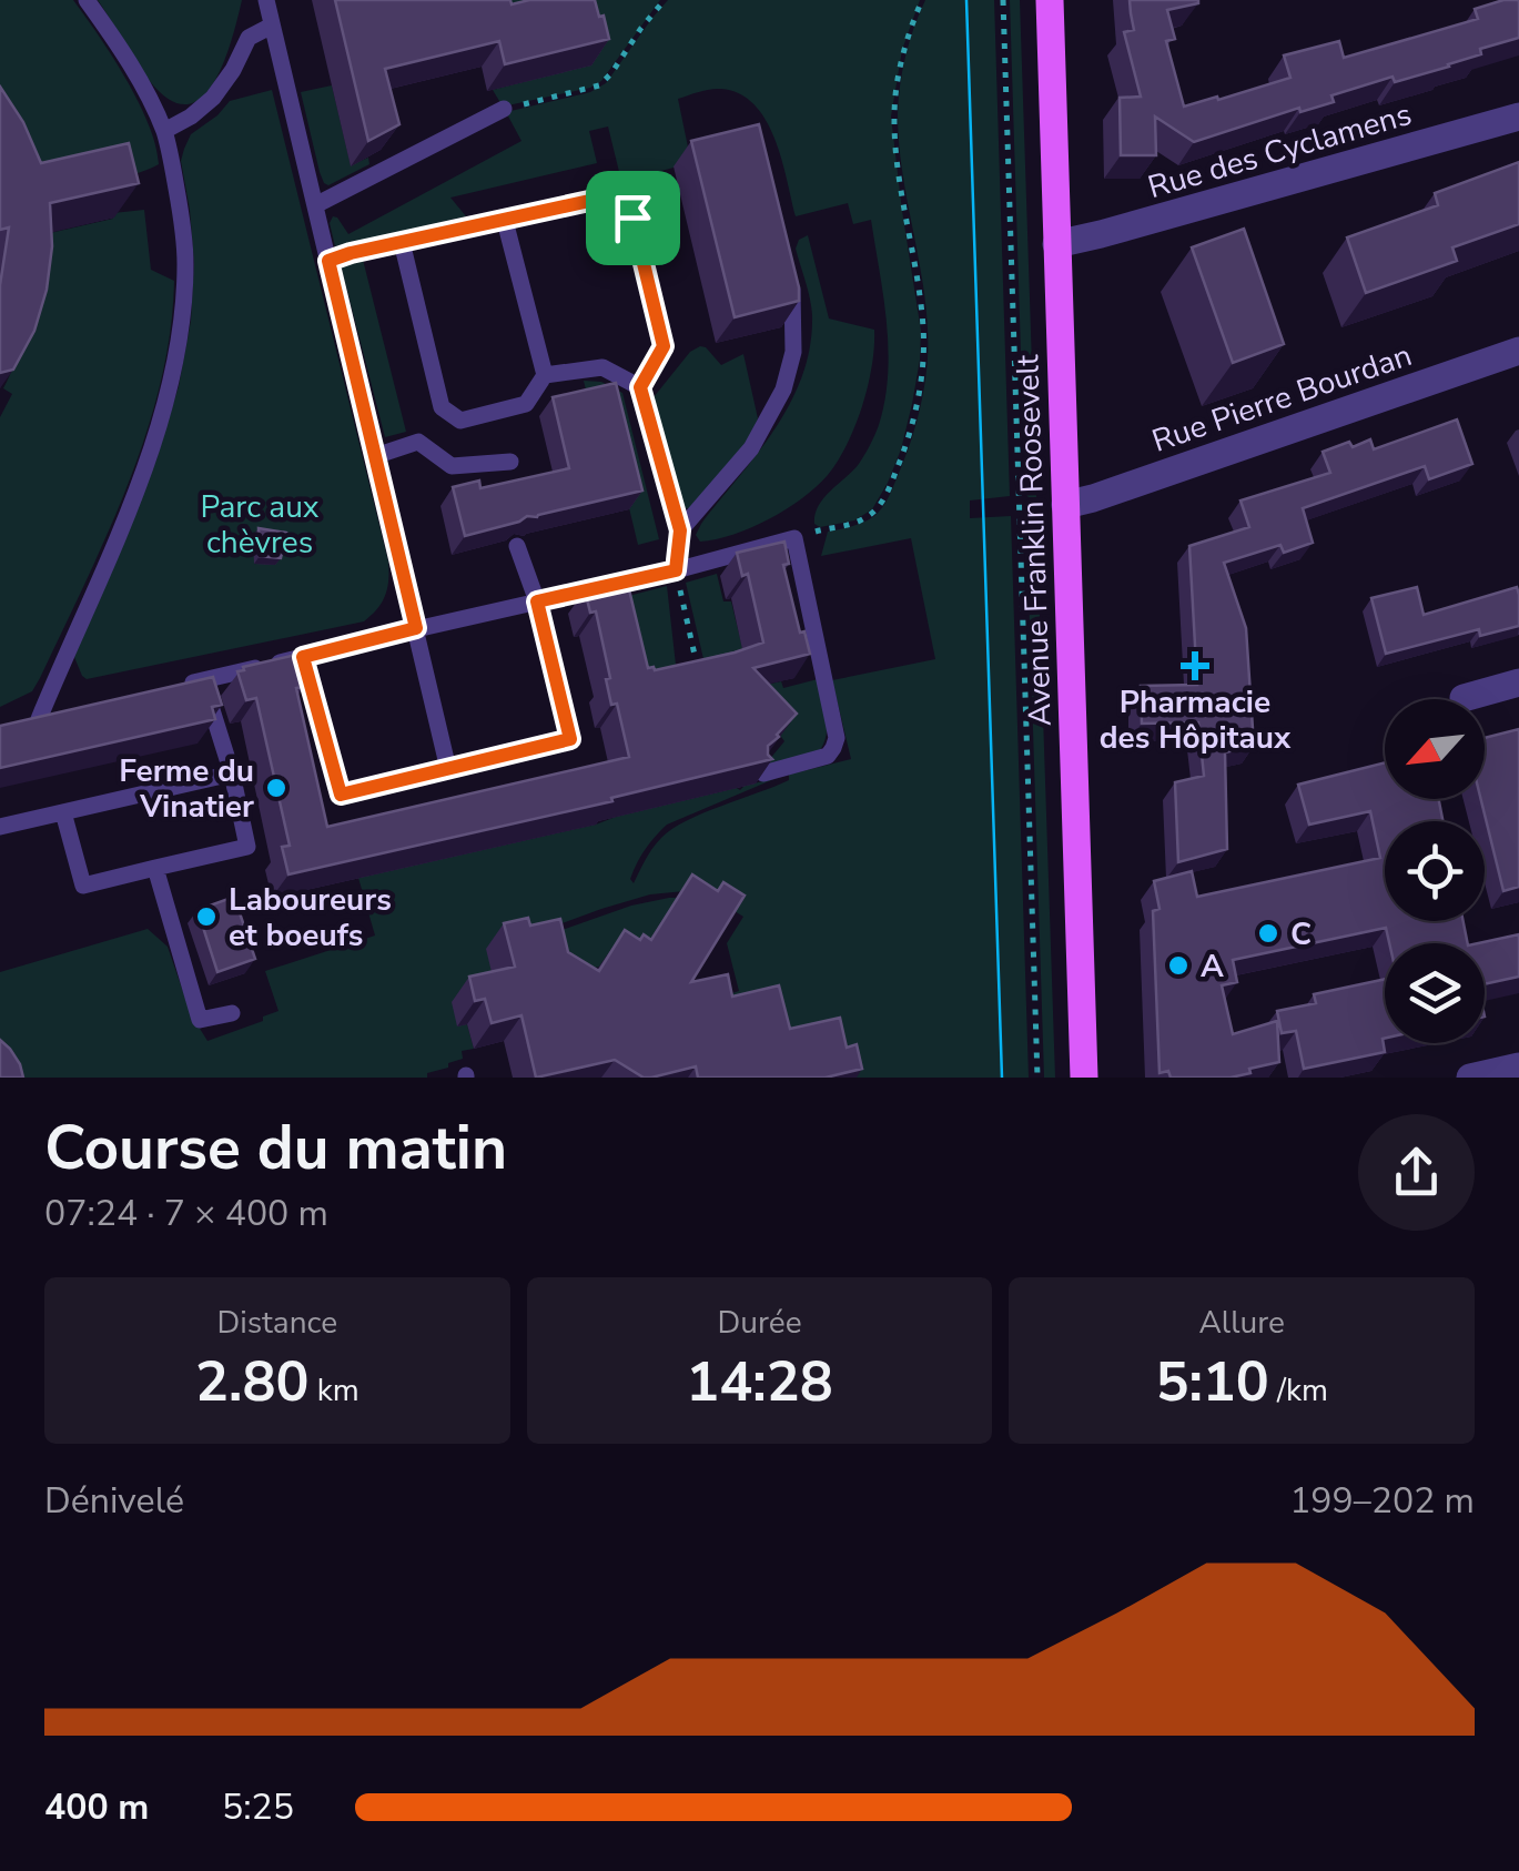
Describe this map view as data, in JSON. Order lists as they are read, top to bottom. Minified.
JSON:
{"streets":{"main road":["Avenue Franklin Roosevelt"],"street":["Rue des Cyclamens","Rue Pierre Bourdan"]},"crossings":[["Rue des Cyclamens","Avenue Franklin Roosevelt"],["Rue Pierre Bourdan","Avenue Franklin Roosevelt"]],"parks":["Parc aux chèvres"],"places":{"health":["Pharmacie des Hôpitaux"],"other":["Ferme du Vinatier","Laboureurs et boeufs","C","A"]},"north":"bottom left","page":{"heading":["Course du matin","07:24 · 7 × 400 m"],"stats":[["Distance","2.80 km"],["Durée","14:28"],["Allure","5:10 /km"]],"chart":["Dénivelé","199–202 m"],"list":[{"name":"400 m","note":"5:25"}]}}
